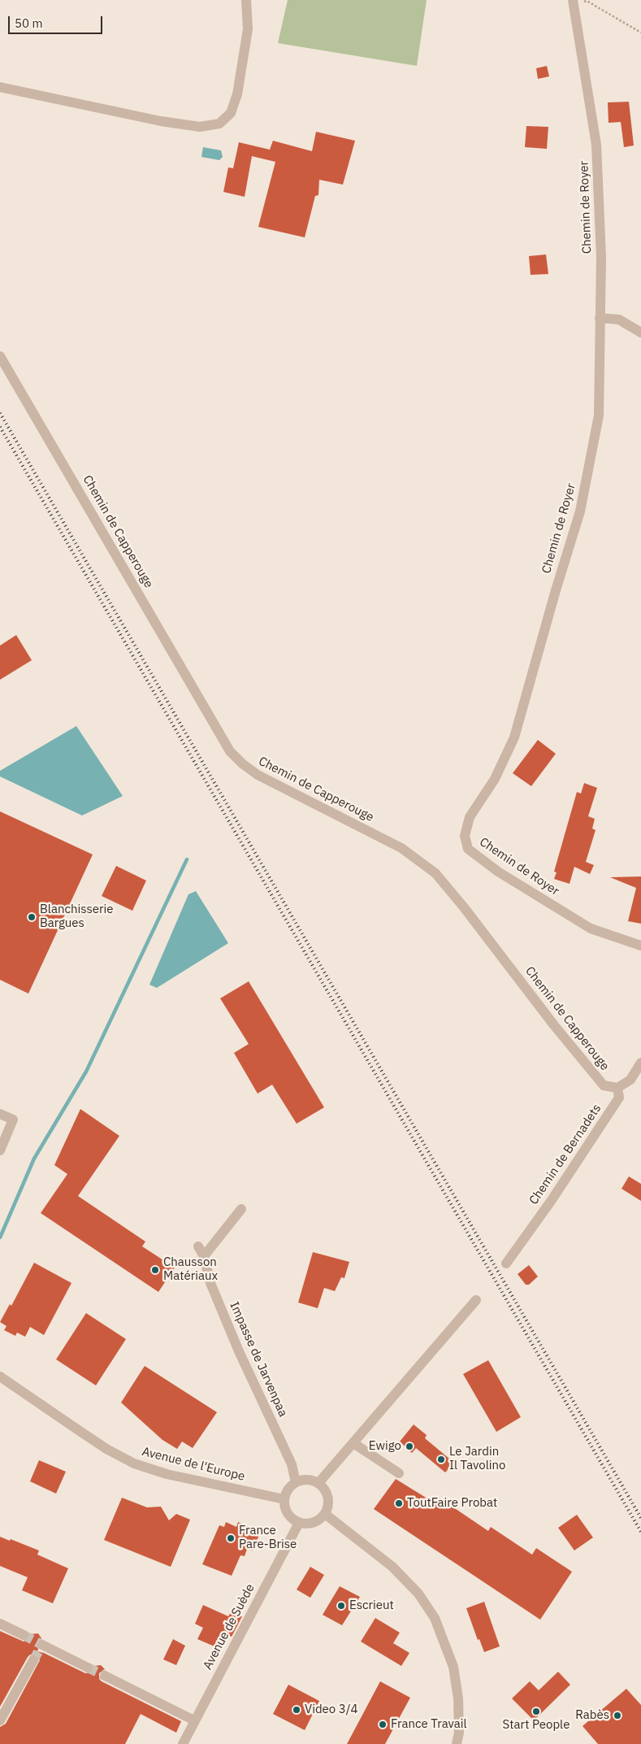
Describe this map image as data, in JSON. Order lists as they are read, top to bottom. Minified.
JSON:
{"streets":{"street":["Chemin de Royer","Chemin de Capperouge","Chemin de Bernadets","Impasse de Jarvenpaa","Avenue de l'Europe","Avenue de Suède"]},"crossings":[["Chemin de Capperouge","Chemin de Bernadets"],["Impasse de Jarvenpaa","Avenue de l'Europe"],["Impasse de Jarvenpaa","Avenue de Suède"],["Avenue de l'Europe","Avenue de Suède"]],"places":["Blanchisserie Bargues","Chausson Matériaux","Ewigo","Le Jardin Il Tavolino","ToutFaire Probat","France Pare-Brise","Escrieut","Video 3/4","Start People","Rabès","France Travail"],"scale_bar":"50 m"}
